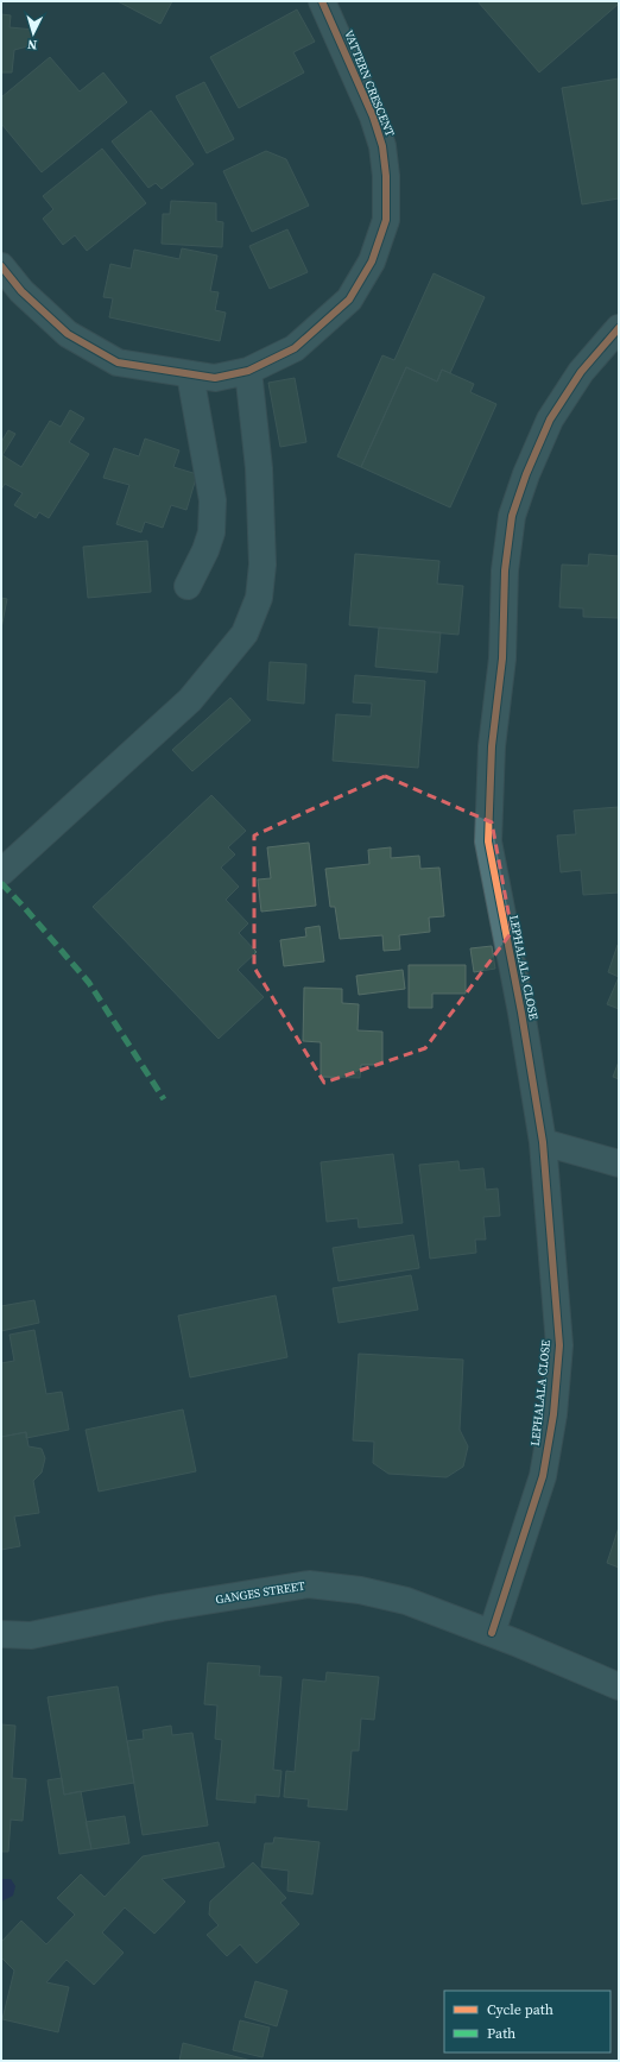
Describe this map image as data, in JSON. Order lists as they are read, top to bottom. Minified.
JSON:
{"streets":{"street":["VATTERN CRESCENT","LEPHALALA CLOSE","GANGES STREET"]},"crossings":[["LEPHALALA CLOSE","GANGES STREET"]],"legend":["Cycle path","Path"],"north":"bottom"}
